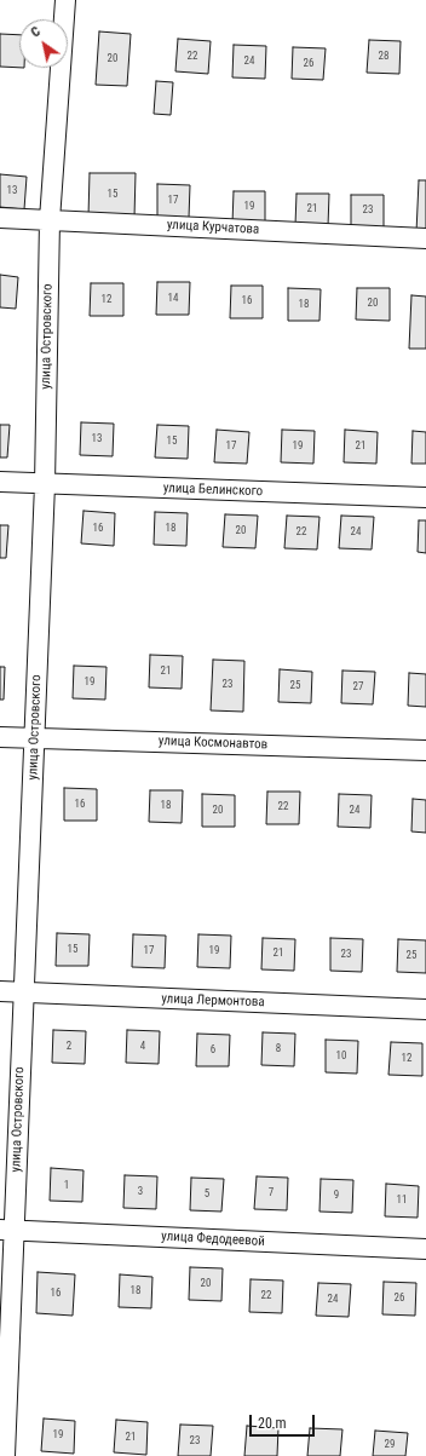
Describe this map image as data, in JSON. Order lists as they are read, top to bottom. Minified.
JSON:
{"streets":{"street":["улица Курчатова","улица Островского","улица Белинского","улица Космонавтов","улица Лермонтова","улица Федодеевой"]},"crossings":[["улица Курчатова","улица Островского"],["улица Островского","улица Белинского"],["улица Островского","улица Космонавтов"],["улица Островского","улица Лермонтова"],["улица Островского","улица Федодеевой"]],"house_numbers":["22","28","20","24","26","13","15","17","19","21","23","14","12","16","20","18","13","15","17","19","21","16","18","20","22","24","21","19","23","25","27","16","18","22","20","24","15","17","19","21","23","25","2","4","8","6","10","12","1","3","7","5","9","11","20","18","16","22","26","24","19","21","23","29"],"scale_bar":"20 m","north":"top left"}
